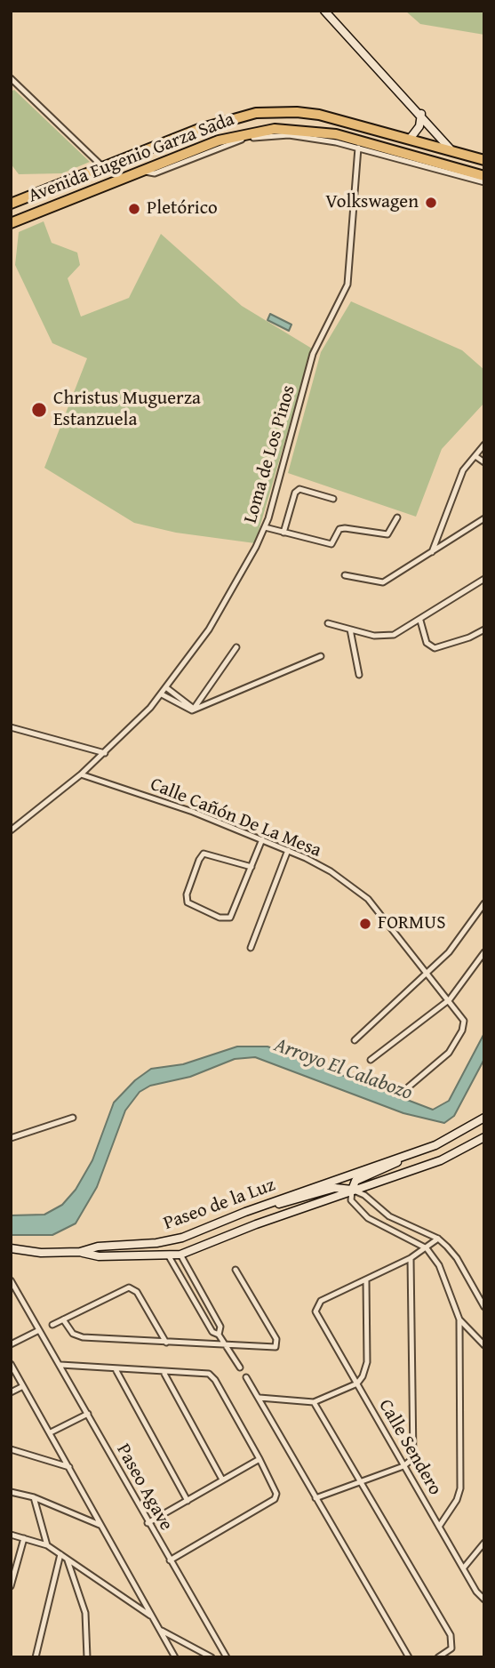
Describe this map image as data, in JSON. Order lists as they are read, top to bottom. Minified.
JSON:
{"streets":{"highway":["Avenida Eugenio Garza Sada"],"street":["Loma de Los Pinos","Calle Cañón De La Mesa","Paseo de la Luz","Calle Sendero","Paseo Agave"]},"crossings":[["Loma de Los Pinos","Calle Cañón De La Mesa"]],"water":["Arroyo El Calabozo"],"places":["Volkswagen","Pletórico","Christus Muguerza Estanzuela","FORMUS"]}
